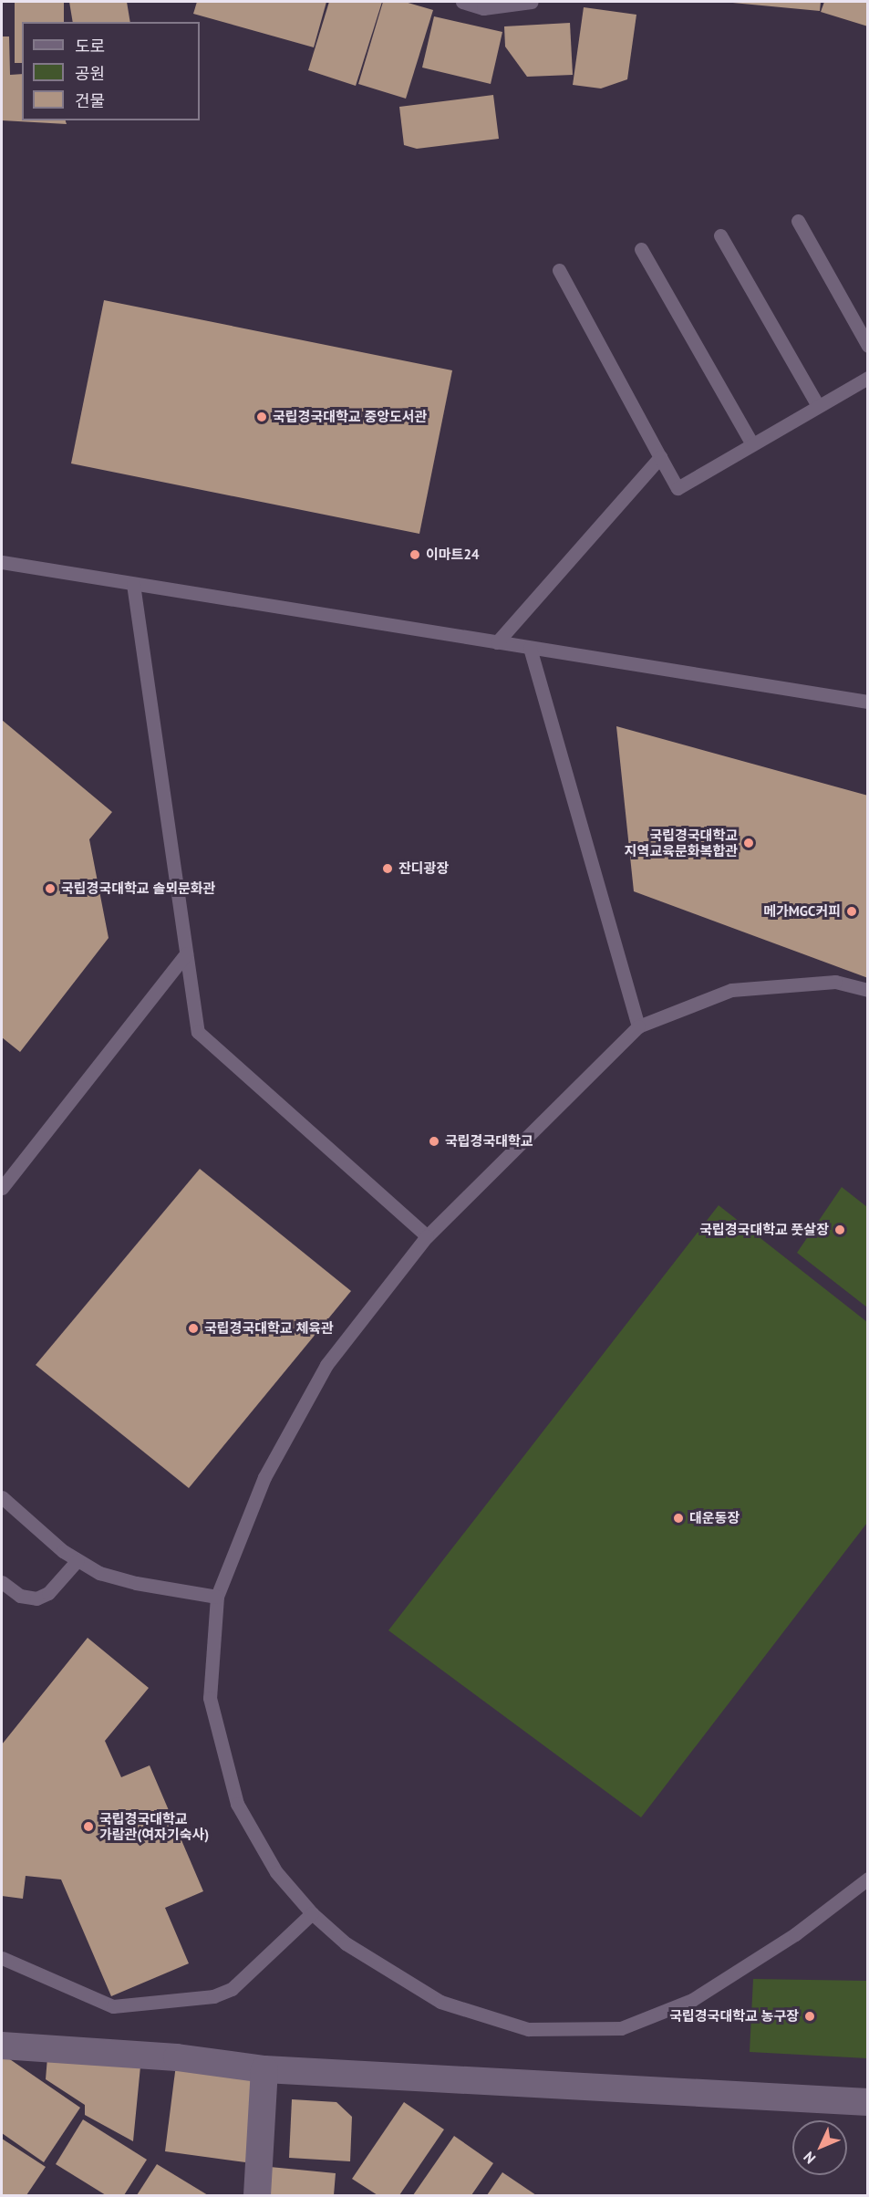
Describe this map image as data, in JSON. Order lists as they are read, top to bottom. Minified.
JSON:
{"places":["국립경국대학교 중앙도서관","이마트24","국립경국대학교 지역교육문화복합관","잔디광장","국립경국대학교 솔뫼문화관","메가MGC커피","국립경국대학교","국립경국대학교 풋살장","국립경국대학교 체육관","대운동장","국립경국대학교 가람관(여자기숙사)","국립경국대학교 농구장"],"legend":["도로","공원","건물"],"north":"bottom left"}
